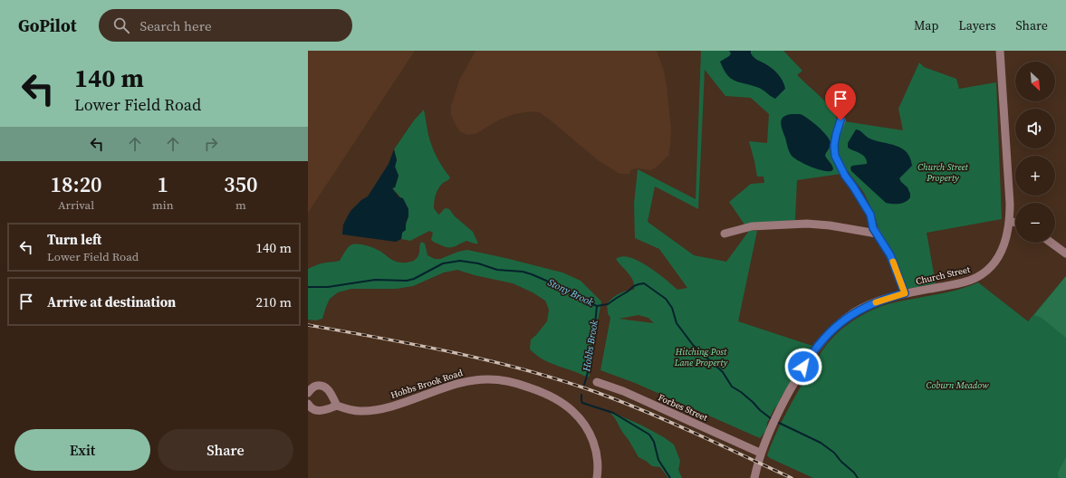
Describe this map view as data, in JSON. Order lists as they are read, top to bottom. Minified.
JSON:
{"streets":{"street":["Church Street","Hobbs Brook Road","Forbes Street"]},"crossings":[["Church Street","Forbes Street"]],"water":["Stony Brook","Hobbs Brook"],"parks":["Church Street Property","Hitching Post Lane Property","Coburn Meadow"],"north":"bottom right","page":{"header":"GoPilot","search":"Search here","nav":["Map","Layers","Share"],"turn":["140 m","Lower Field Road"],"map_buttons":["+","−"],"eta":["18:20","Arrival","1","min","350","m"],"list":[{"name":"Turn left","note":"Lower Field Road","value":"140 m"},{"name":"Arrive at destination","value":"210 m"}],"buttons":["Exit","Share"]}}
